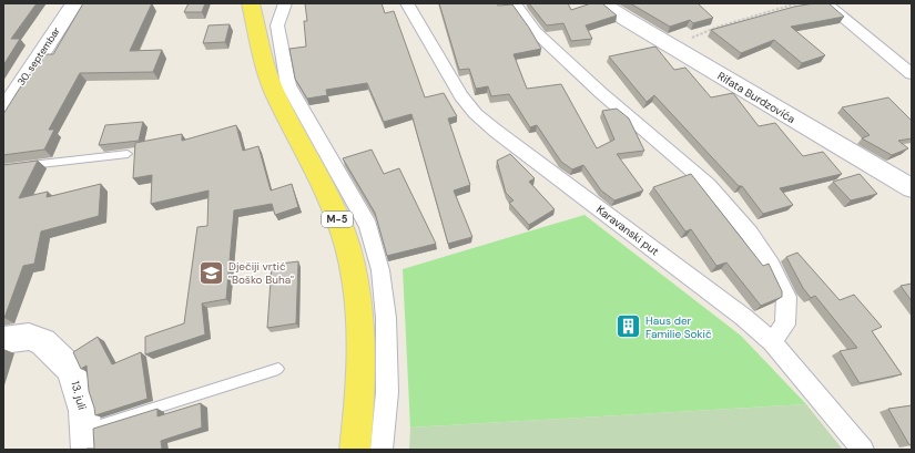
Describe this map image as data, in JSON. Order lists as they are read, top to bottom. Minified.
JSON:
{"streets":{"main road":["M-5"],"street":["30. septembar","Rifata Burdzovića","Karavanski put","13. juli"]},"places":{"school or university":["Dječiji vrtić \"Boško Buha\""],"building":["Haus der Familie Sokič"]}}
